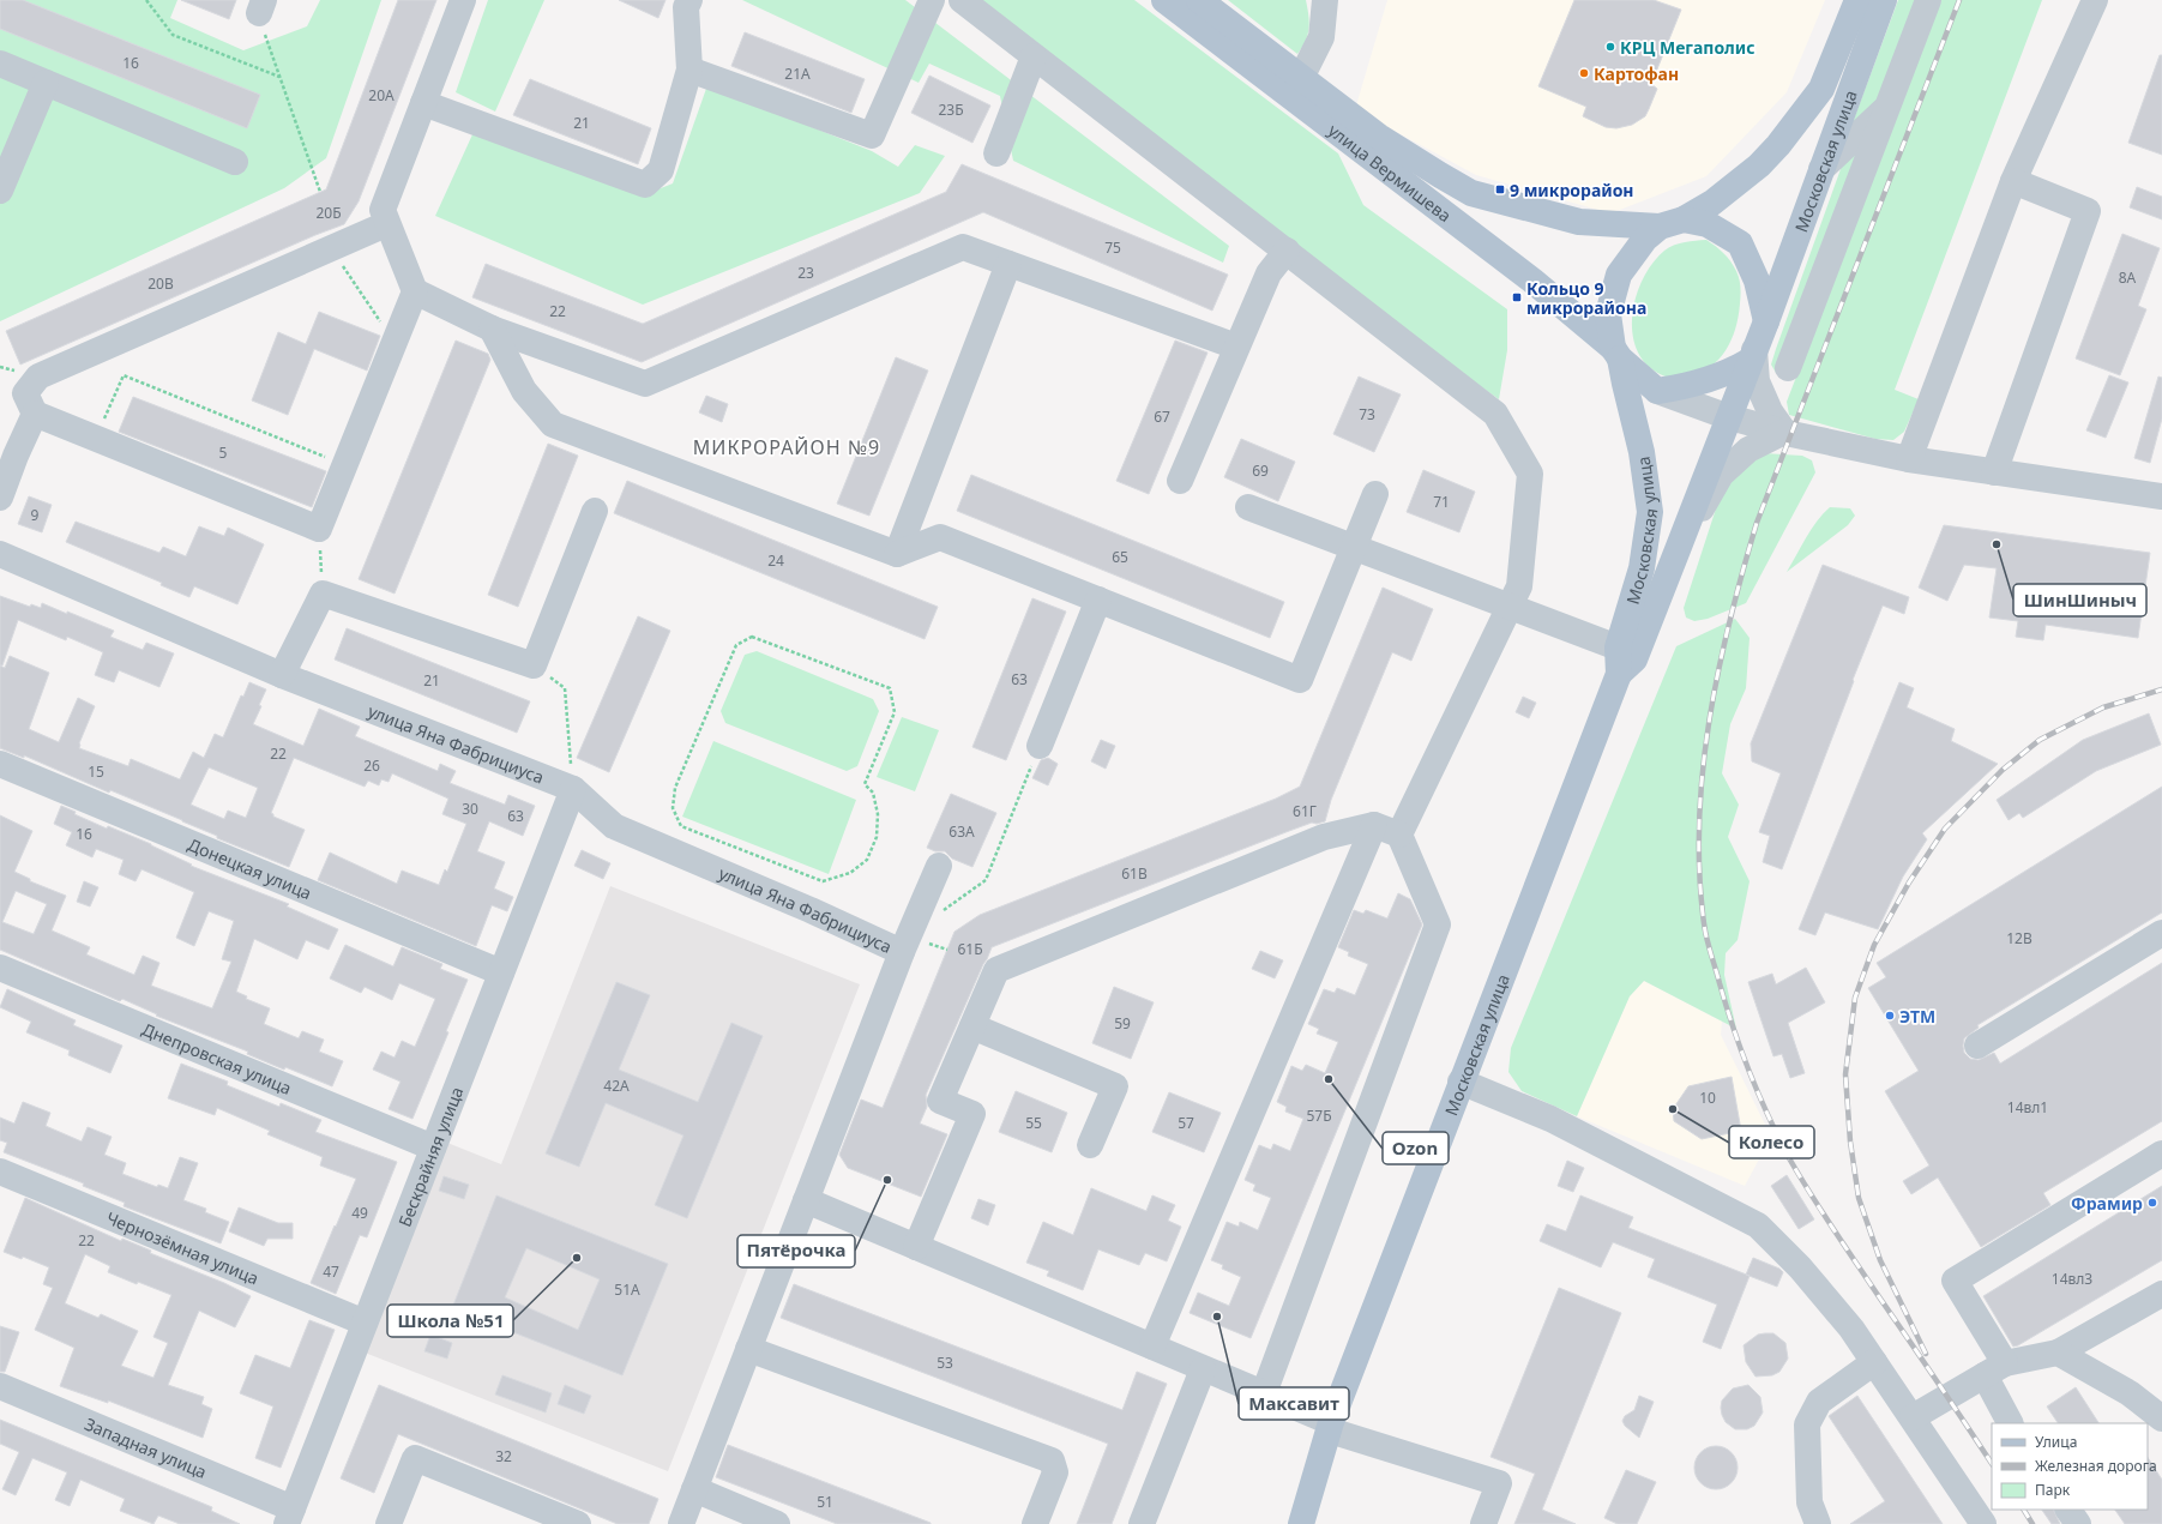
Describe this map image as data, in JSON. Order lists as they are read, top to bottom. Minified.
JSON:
{"streets":{"main road":["Московская улица","улица Вермишева"],"street":["улица Яна Фабрициуса","Донецкая улица","Днепровская улица","Бескрайняя улица","Чернозёмная улица","Западная улица"]},"crossings":[["Московская улица","улица Вермишева"],["улица Яна Фабрициуса","Бескрайняя улица"],["Донецкая улица","Бескрайняя улица"],["Днепровская улица","Бескрайняя улица"],["Бескрайняя улица","Чернозёмная улица"],["Бескрайняя улица","Западная улица"]],"districts":["МИКРОРАЙОН №9"],"places":{"other":["КРЦ Мегаполис","Картофан","ШинШиныч","ЭТМ","Ozon","Колесо","Пятёрочка","Фрамир","Школа №51","Максавит"],"transit":["9 микрорайон","Кольцо 9 микрорайона"]},"house_numbers":["16","21А","20А","23Б","21","20Б","75","23","8А","20В","22","73","67","5","69","71","9","65","24","63","21","22","26","15","30","61Г","63","63А","16","61В","12В","61Б","59","42А","10","14вл1","57Б","55","57","49","22","47","14вл3","51А","53","32","51"],"legend":["Улица","Железная дорога","Парк"]}
